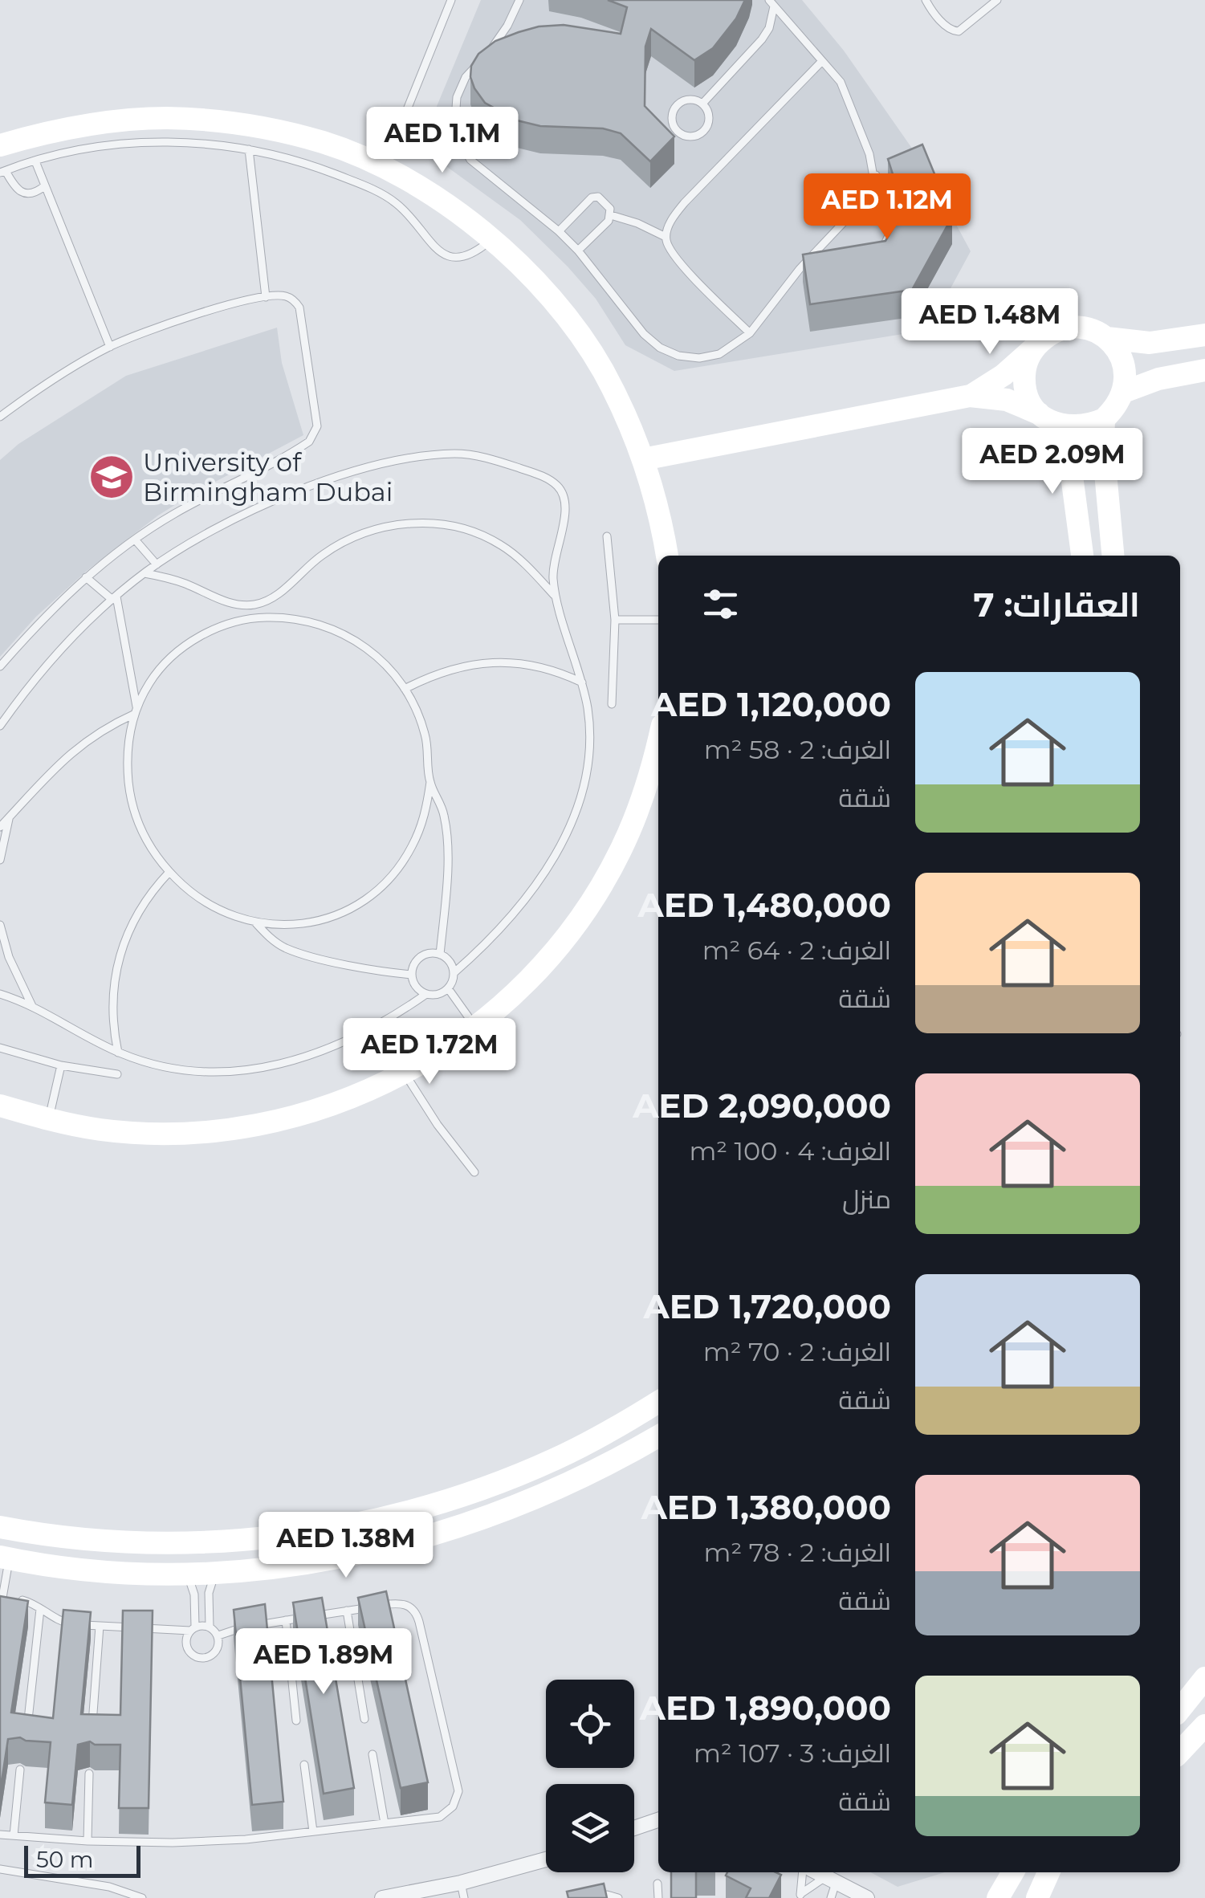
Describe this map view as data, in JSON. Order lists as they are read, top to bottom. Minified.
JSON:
{"places":{"school or university":["University of Birmingham Dubai"]},"scale_bar":"50 m","page":{"price":["AED 1.1M","AED 1.12M","AED 1.48M","AED 2.09M","AED 1.72M","AED 1.38M","AED 1.89M"],"heading":"العقارات: 7","list":[{"name":"AED 1,120,000","note":"الغرف: 2 · 58 m² · شقة"},{"name":"AED 1,480,000","note":"الغرف: 2 · 64 m² · شقة"},{"name":"AED 2,090,000","note":"الغرف: 4 · 100 m² · منزل"},{"name":"AED 1,720,000","note":"الغرف: 2 · 70 m² · شقة"},{"name":"AED 1,380,000","note":"الغرف: 2 · 78 m² · شقة"},{"name":"AED 1,890,000","note":"الغرف: 3 · 107 m² · شقة"}],"scale":"50 m"}}
